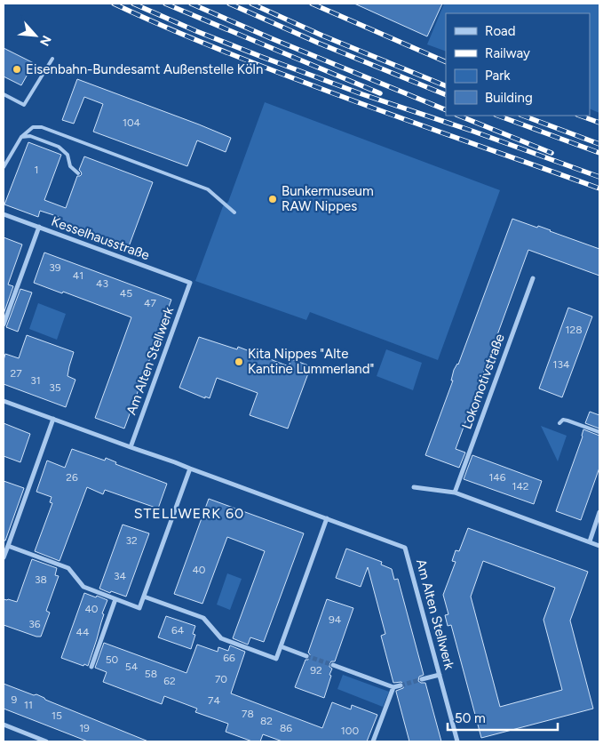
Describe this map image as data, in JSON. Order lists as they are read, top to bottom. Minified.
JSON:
{"streets":{"street":["Kesselhausstraße","Am Alten Stellwerk","Lokomotivstraße"]},"crossings":[["Kesselhausstraße","Am Alten Stellwerk"]],"districts":["STELLWERK 60"],"places":["Eisenbahn-Bundesamt Außenstelle Köln","Bunkermuseum RAW Nippes","Kita Nippes \"Alte Kantine Lummerland\""],"house_numbers":["104","1","39","41","43","45","47","128","134","27","31","35","26","146","142","32","40","34","38","40","94","36","64","44","66","50","54","92","58","70","62","9","74","11","78","15","82","19","86","100"],"legend":["Road","Railway","Park","Building"],"scale_bar":"50 m","north":"bottom right"}
